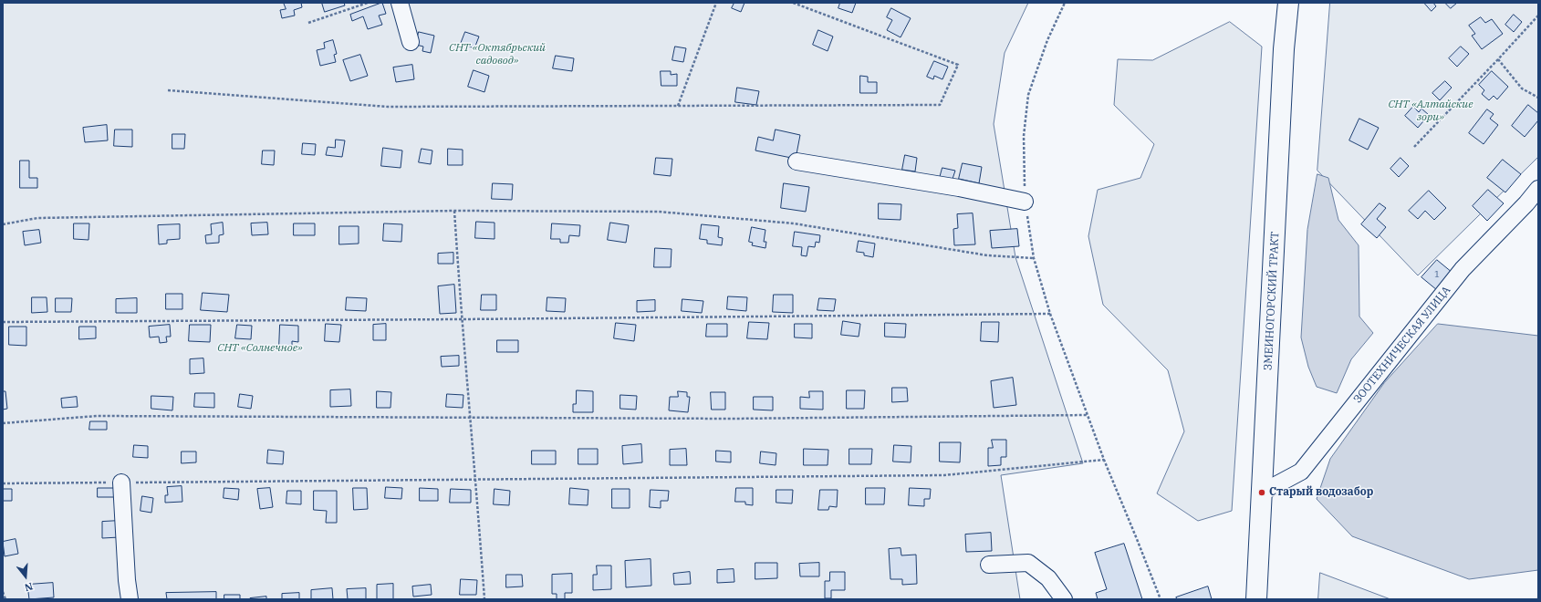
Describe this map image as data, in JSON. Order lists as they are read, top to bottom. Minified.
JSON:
{"streets":{"highway":["ЗМЕИНОГОРСКИЙ ТРАКТ"],"street":["ЗООТЕХНИЧЕСКАЯ УЛИЦА"]},"crossings":[["ЗМЕИНОГОРСКИЙ ТРАКТ","ЗООТЕХНИЧЕСКАЯ УЛИЦА"]],"parks":["СНТ «Октябрьский садовод»","СНТ «Алтайские зори»","СНТ «Солнечное»"],"places":["Старый водозабор"],"house_numbers":["1"],"north":"bottom"}
